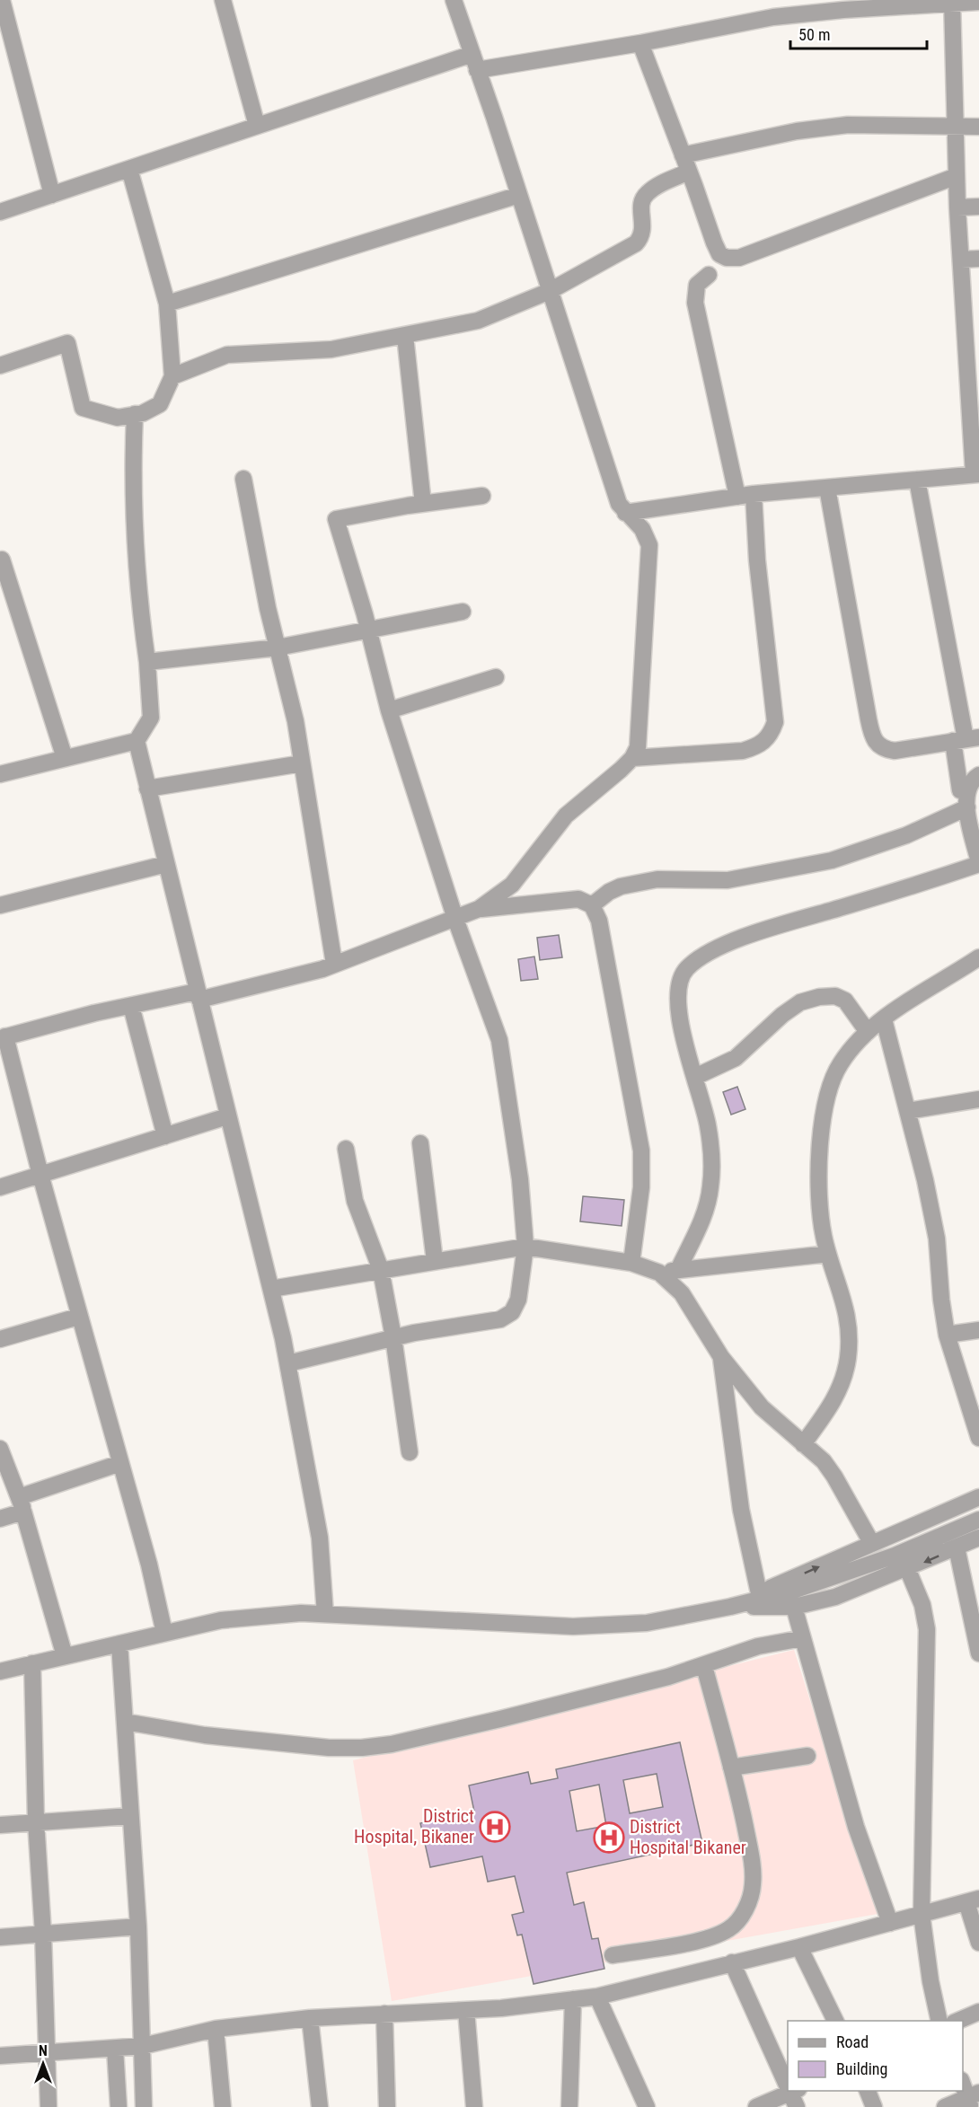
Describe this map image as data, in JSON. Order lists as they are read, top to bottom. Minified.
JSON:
{"places":{"hospital":["District Hospital, Bikaner","District Hospital Bikaner"]},"legend":["Road","Building"],"scale_bar":"50 m","north":"top"}
